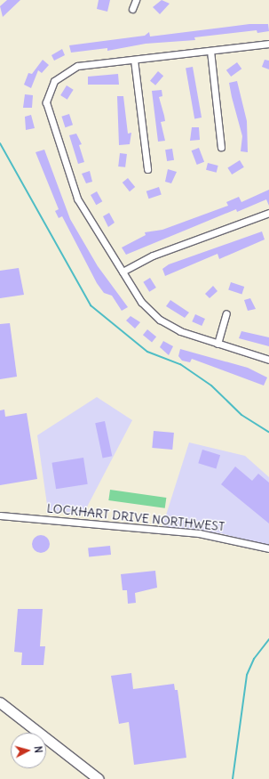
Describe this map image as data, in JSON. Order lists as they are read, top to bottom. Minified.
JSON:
{"streets":{"street":["LOCKHART DRIVE NORTHWEST"]},"north":"right"}
